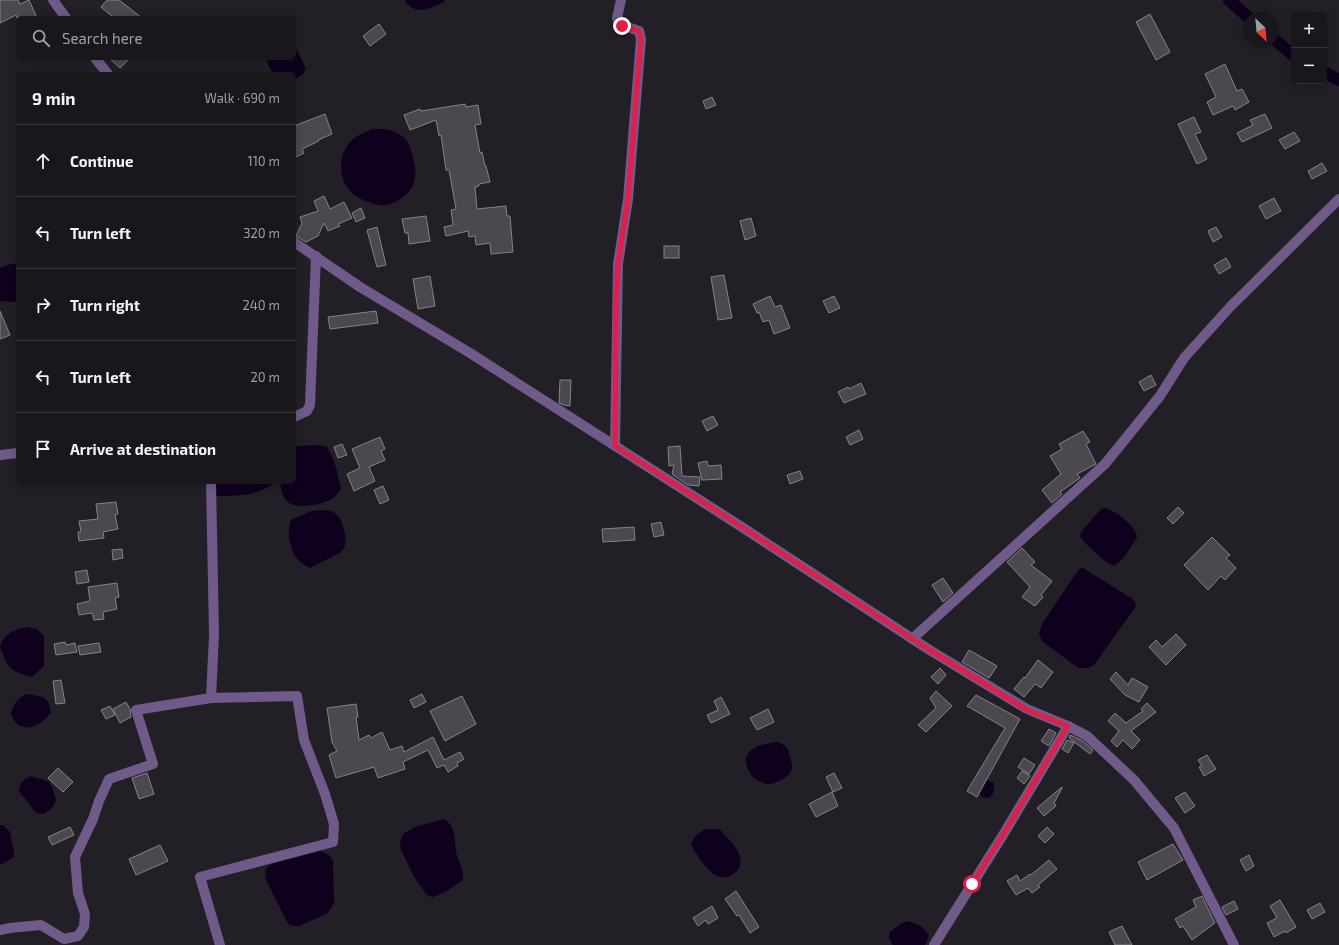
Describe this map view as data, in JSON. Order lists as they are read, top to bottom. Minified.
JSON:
{"north":"bottom right","page":{"map_buttons":["+","−"],"search":"Search here","heading":["9 min","Walk · 690 m"],"list":[["Continue","110 m"],["Turn left","320 m"],["Turn right","240 m"],["Turn left","20 m"],"Arrive at destination"]}}
